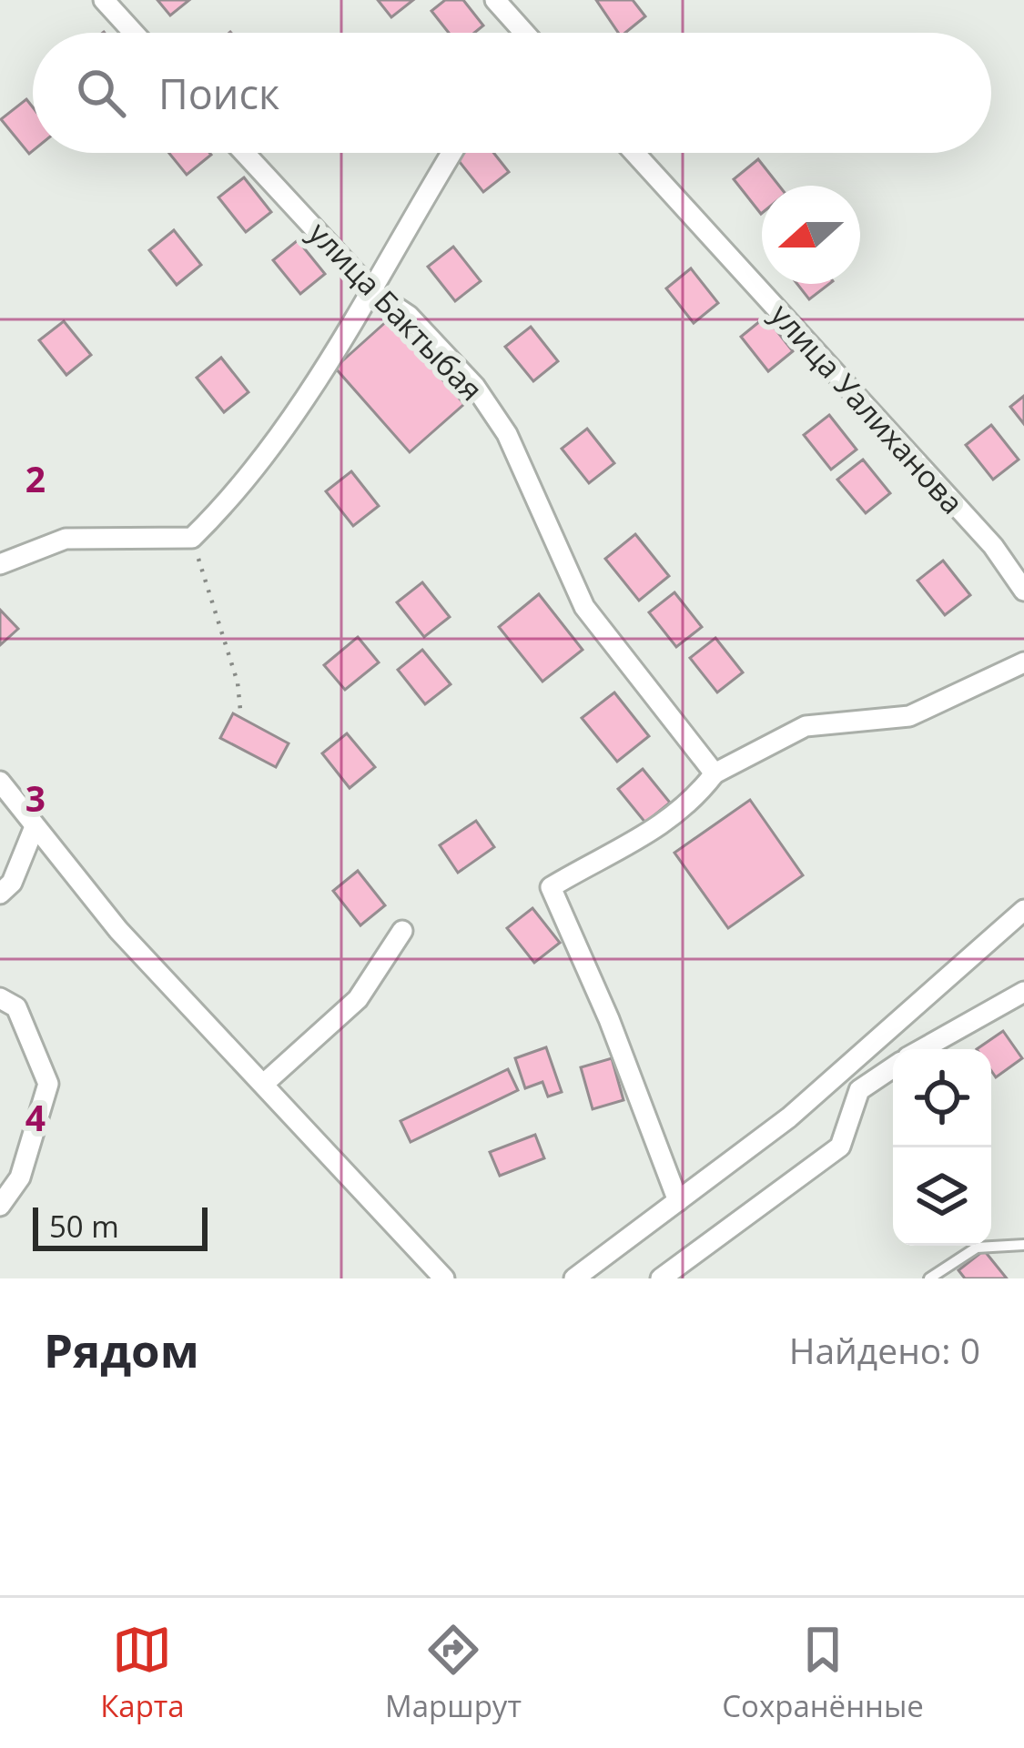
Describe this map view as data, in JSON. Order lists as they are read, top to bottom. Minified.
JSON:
{"streets":{"street":["улица Бактыбая","улица Уалиханова"]},"scale_bar":"50 m","north":"left","page":{"search":"Поиск","scale":"50 m","heading":["Рядом","Найдено: 0"],"nav":["Карта","Маршрут","Сохранённые"]},"grid":{"rows":["2","3","4"]}}
